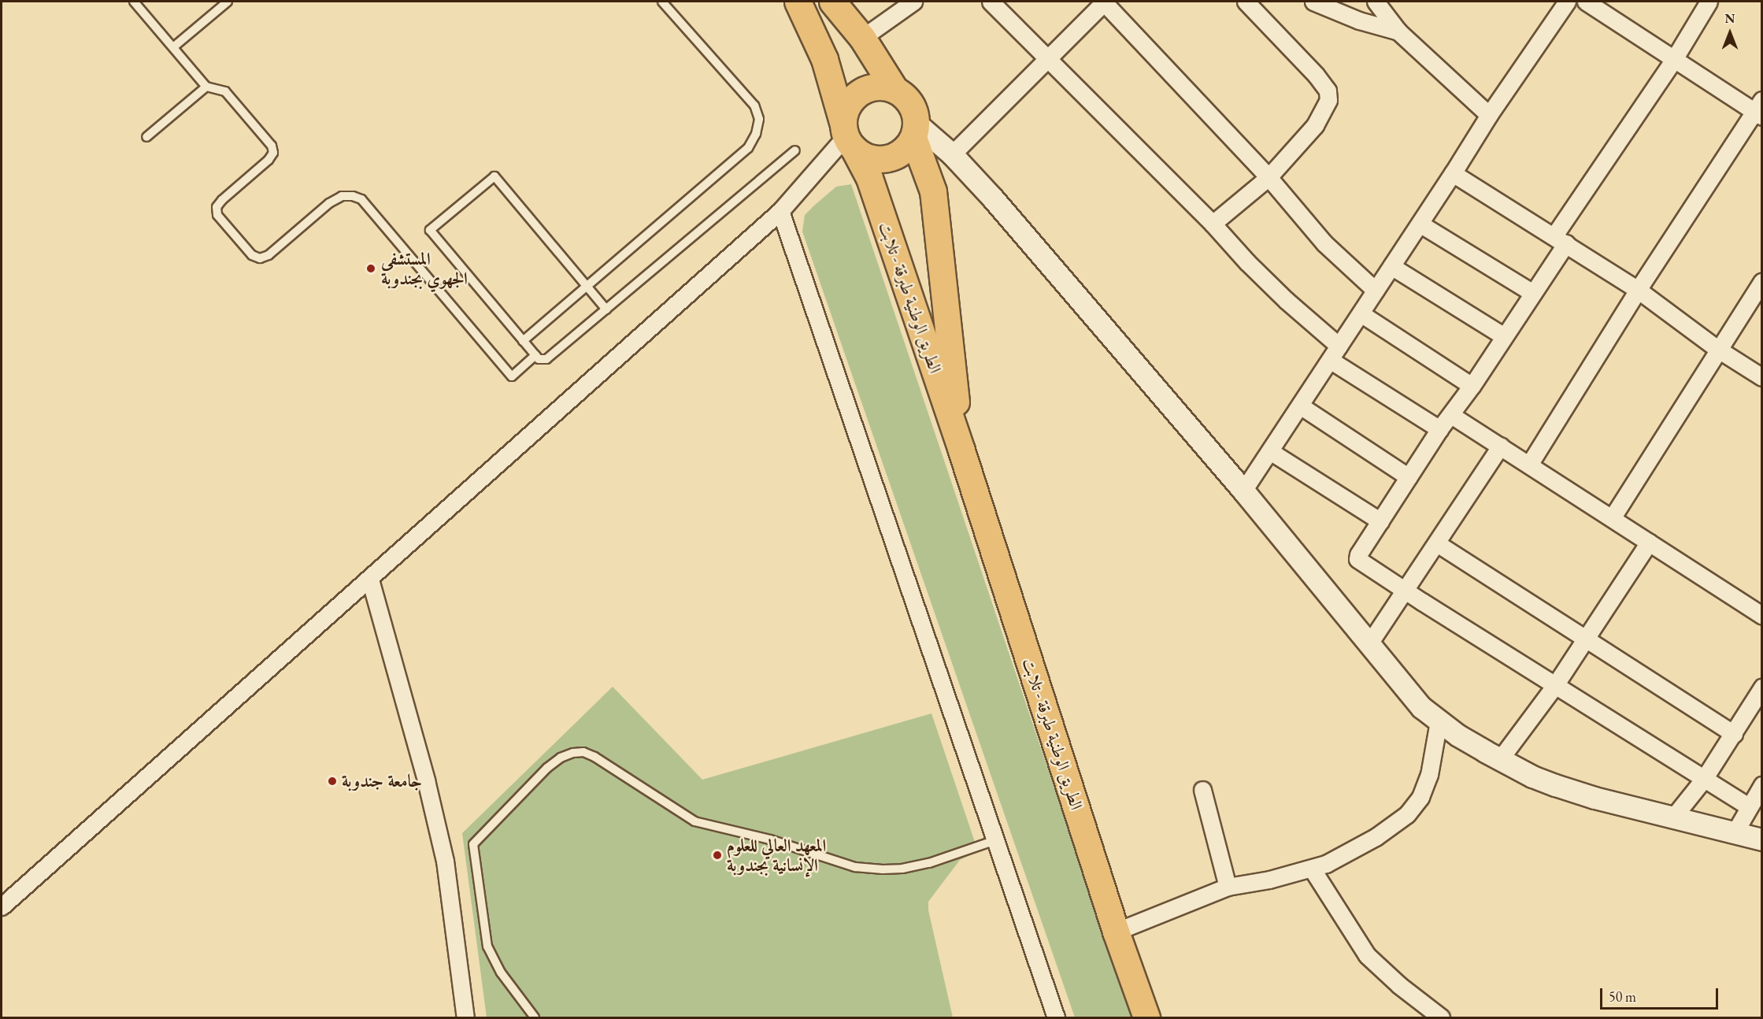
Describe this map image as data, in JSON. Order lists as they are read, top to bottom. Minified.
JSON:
{"streets":{"main road":["الطريق الوطنية طبرقة - تلابت"]},"places":["المستشفى الجهوي بجندوبة","جامعة جندوبة","المعهد العالي للعلوم الإنسانية بجندوبة"],"scale_bar":"50 m","north":"top"}
